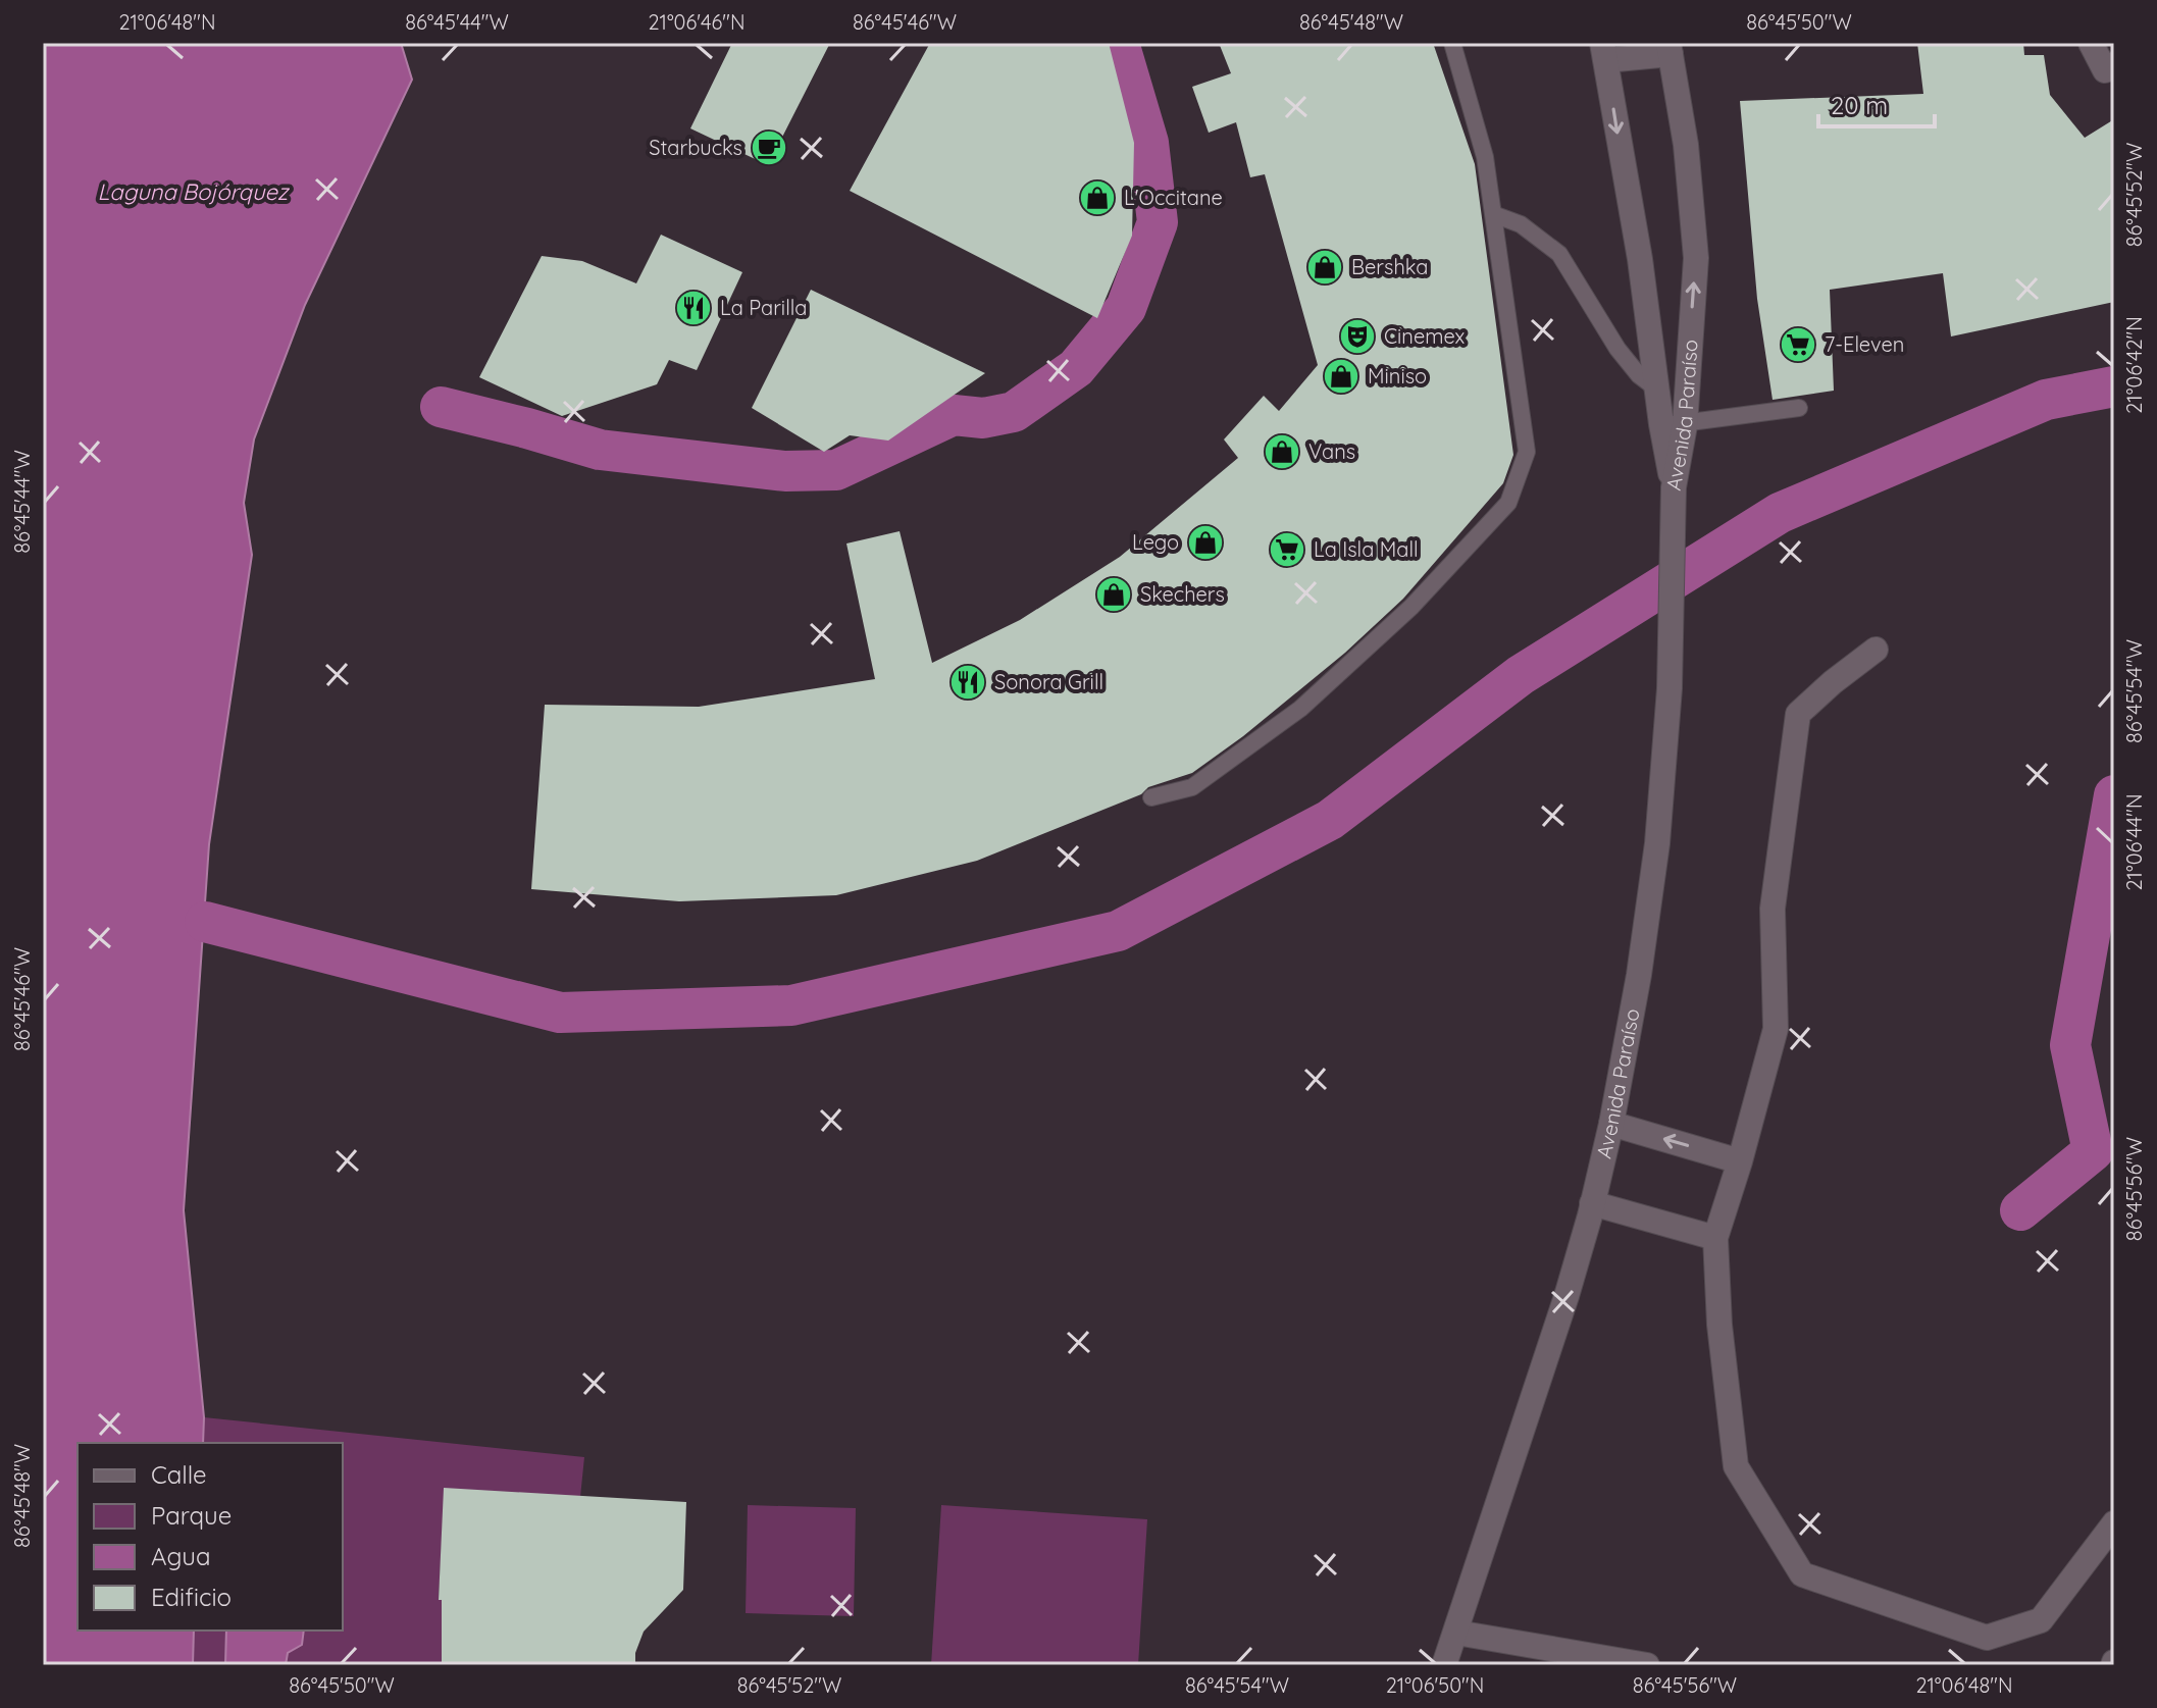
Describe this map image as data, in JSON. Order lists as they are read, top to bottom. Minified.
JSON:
{"streets":{"street":["Avenida Paraíso"]},"water":["Laguna Bojórquez"],"places":{"cafe":["Starbucks"],"shop":["L'Occitane","Bershka","Miniso","Vans","Lego","Skechers"],"restaurant":["La Parilla","Sonora Grill"],"theatre":["Cinemex"],"supermarket":["7-Eleven","La Isla Mall"]},"legend":["Calle","Parque","Agua","Edificio"],"scale_bar":"20 m","coordinates":["21°06'48\"N","86°45'44\"W","21°06'46\"N","86°45'46\"W","86°45'48\"W","86°45'50\"W","86°45'52\"W","21°06'42\"N","86°45'54\"W","21°06'44\"N","86°45'56\"W","21°06'50\"N"]}
